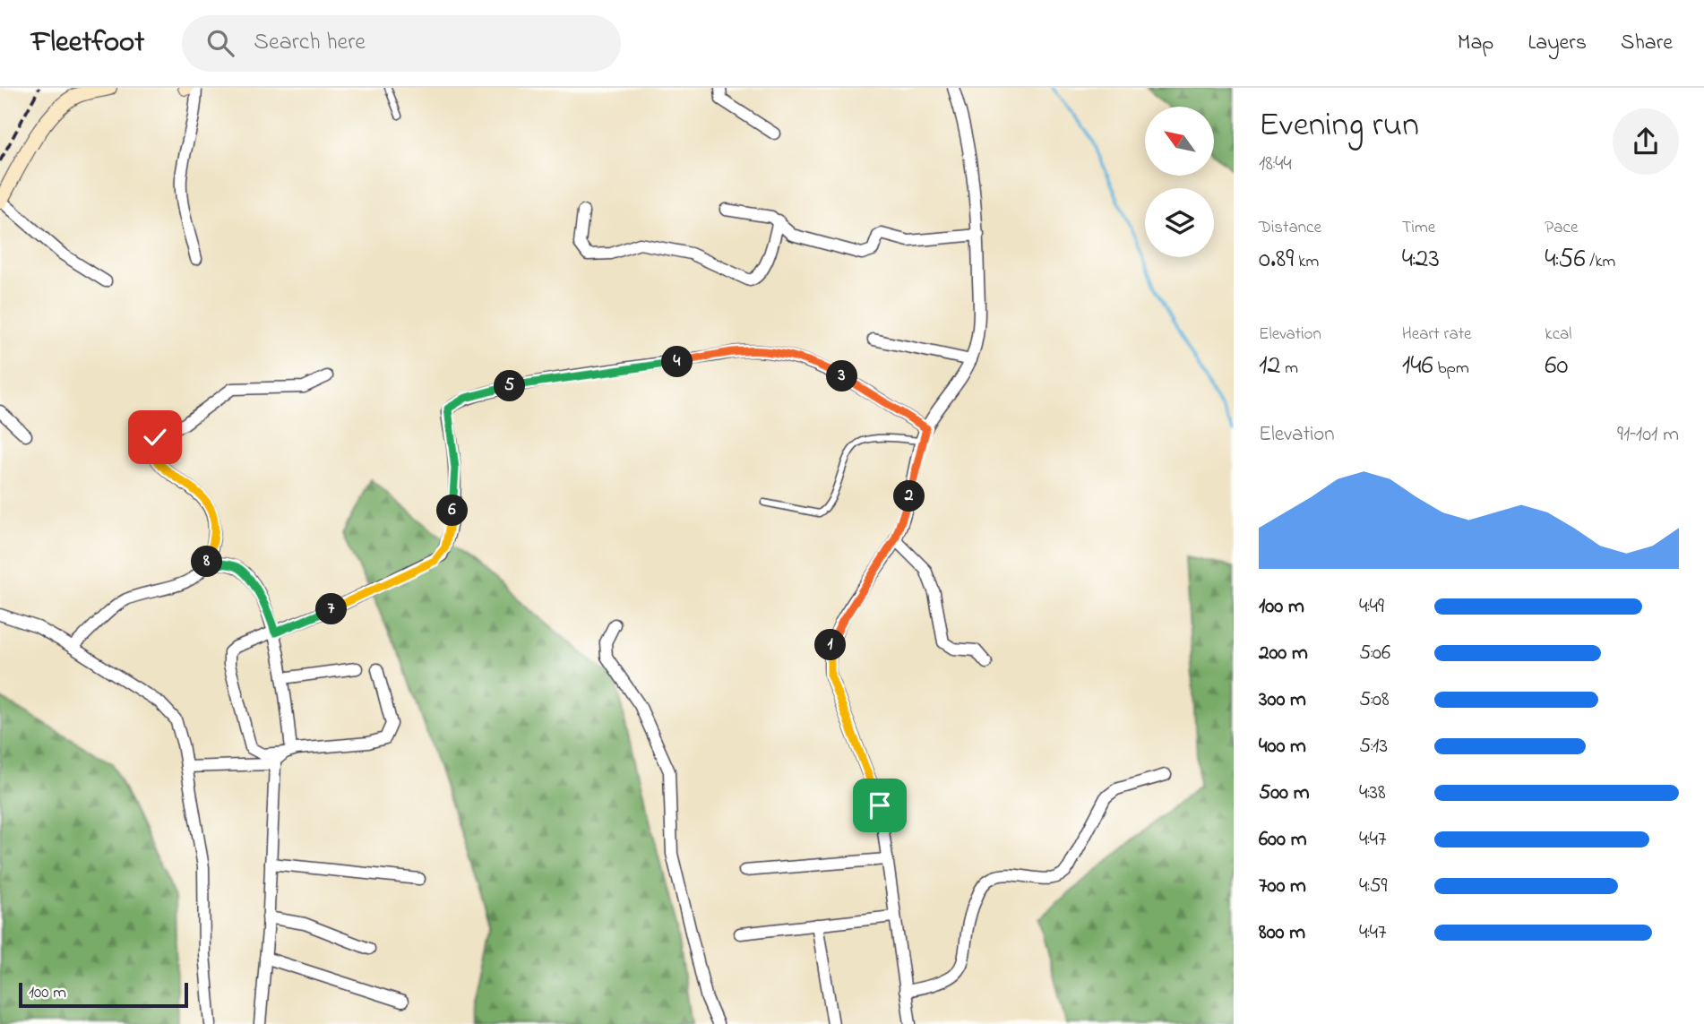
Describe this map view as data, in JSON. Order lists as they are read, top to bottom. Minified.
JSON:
{"scale_bar":"100 m","north":"top left","page":{"header":"Fleetfoot","search":"Search here","nav":["Map","Layers","Share"],"heading":["Evening run","18:44"],"stats":[["Distance","0.89 km"],["Time","4:23"],["Pace","4:56 /km"],["Elevation","12 m"],["Heart rate","146 bpm"],["kcal","60"]],"pins":["4","3","5","2","6","8","7","1"],"chart":["Elevation","91–101 m"],"list":[{"name":"100 m","note":"4:49"},{"name":"200 m","note":"5:06"},{"name":"300 m","note":"5:08"},{"name":"400 m","note":"5:13"},{"name":"500 m","note":"4:38"},{"name":"600 m","note":"4:47"},{"name":"700 m","note":"4:59"},{"name":"800 m","note":"4:47"}],"scale":"100 m"}}
